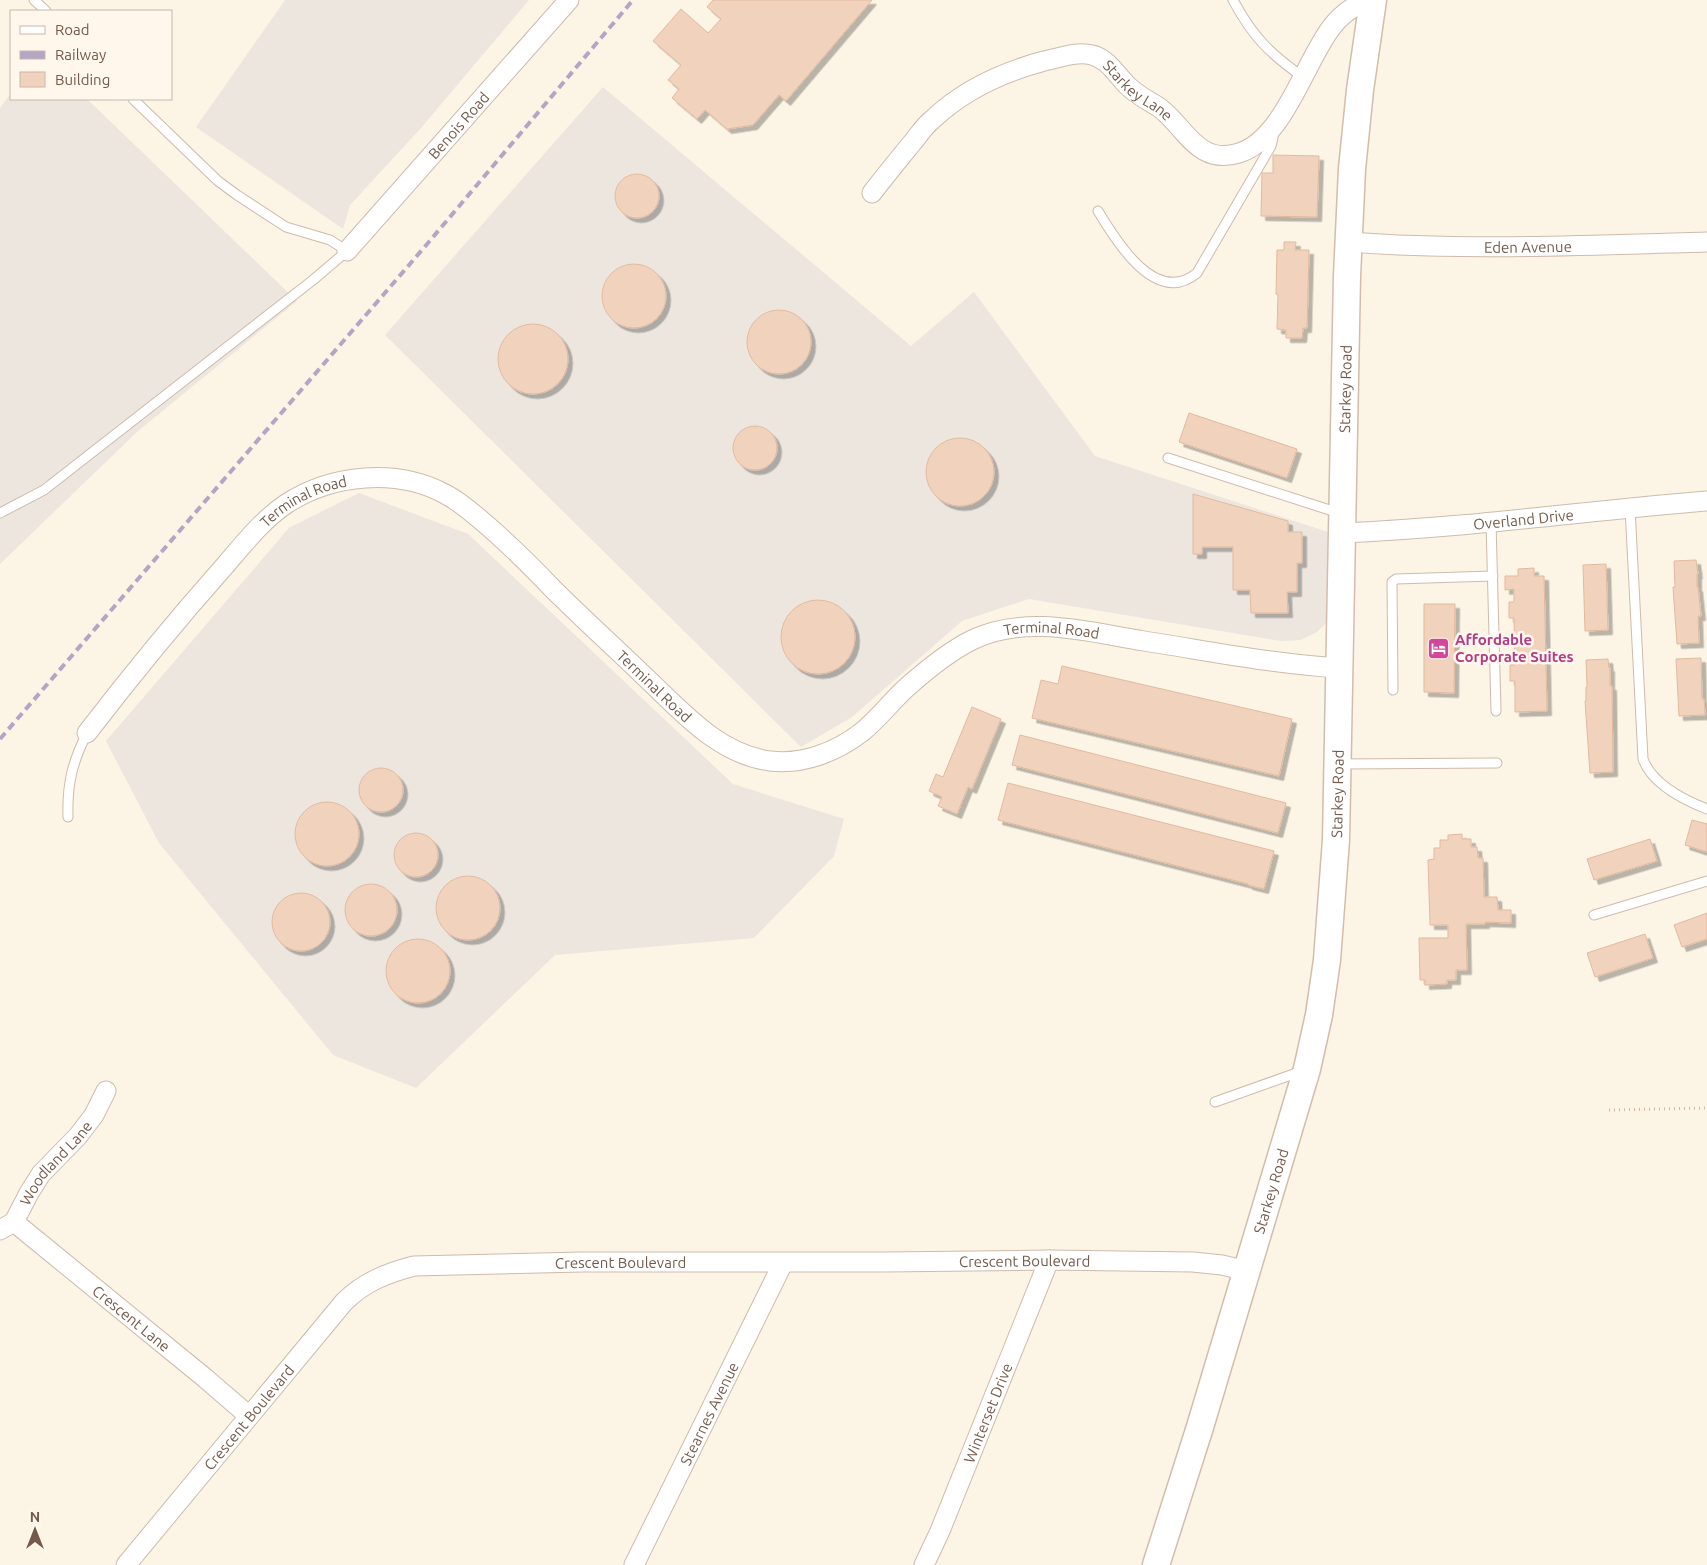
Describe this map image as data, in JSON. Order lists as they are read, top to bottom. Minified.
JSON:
{"streets":{"main road":["Starkey Road"],"street":["Starkey Lane","Benois Road","Eden Avenue","Terminal Road","Overland Drive","Woodland Lane","Crescent Boulevard","Crescent Lane","Winterset Drive","Stearnes Avenue"]},"crossings":[["Eden Avenue","Starkey Road"],["Starkey Road","Terminal Road"],["Starkey Road","Overland Drive"],["Starkey Road","Crescent Boulevard"],["Woodland Lane","Crescent Lane"],["Crescent Boulevard","Crescent Lane"],["Crescent Boulevard","Winterset Drive"],["Crescent Boulevard","Stearnes Avenue"]],"places":{"hotel":["Affordable Corporate Suites"]},"legend":["Road","Railway","Building"],"north":"top"}
